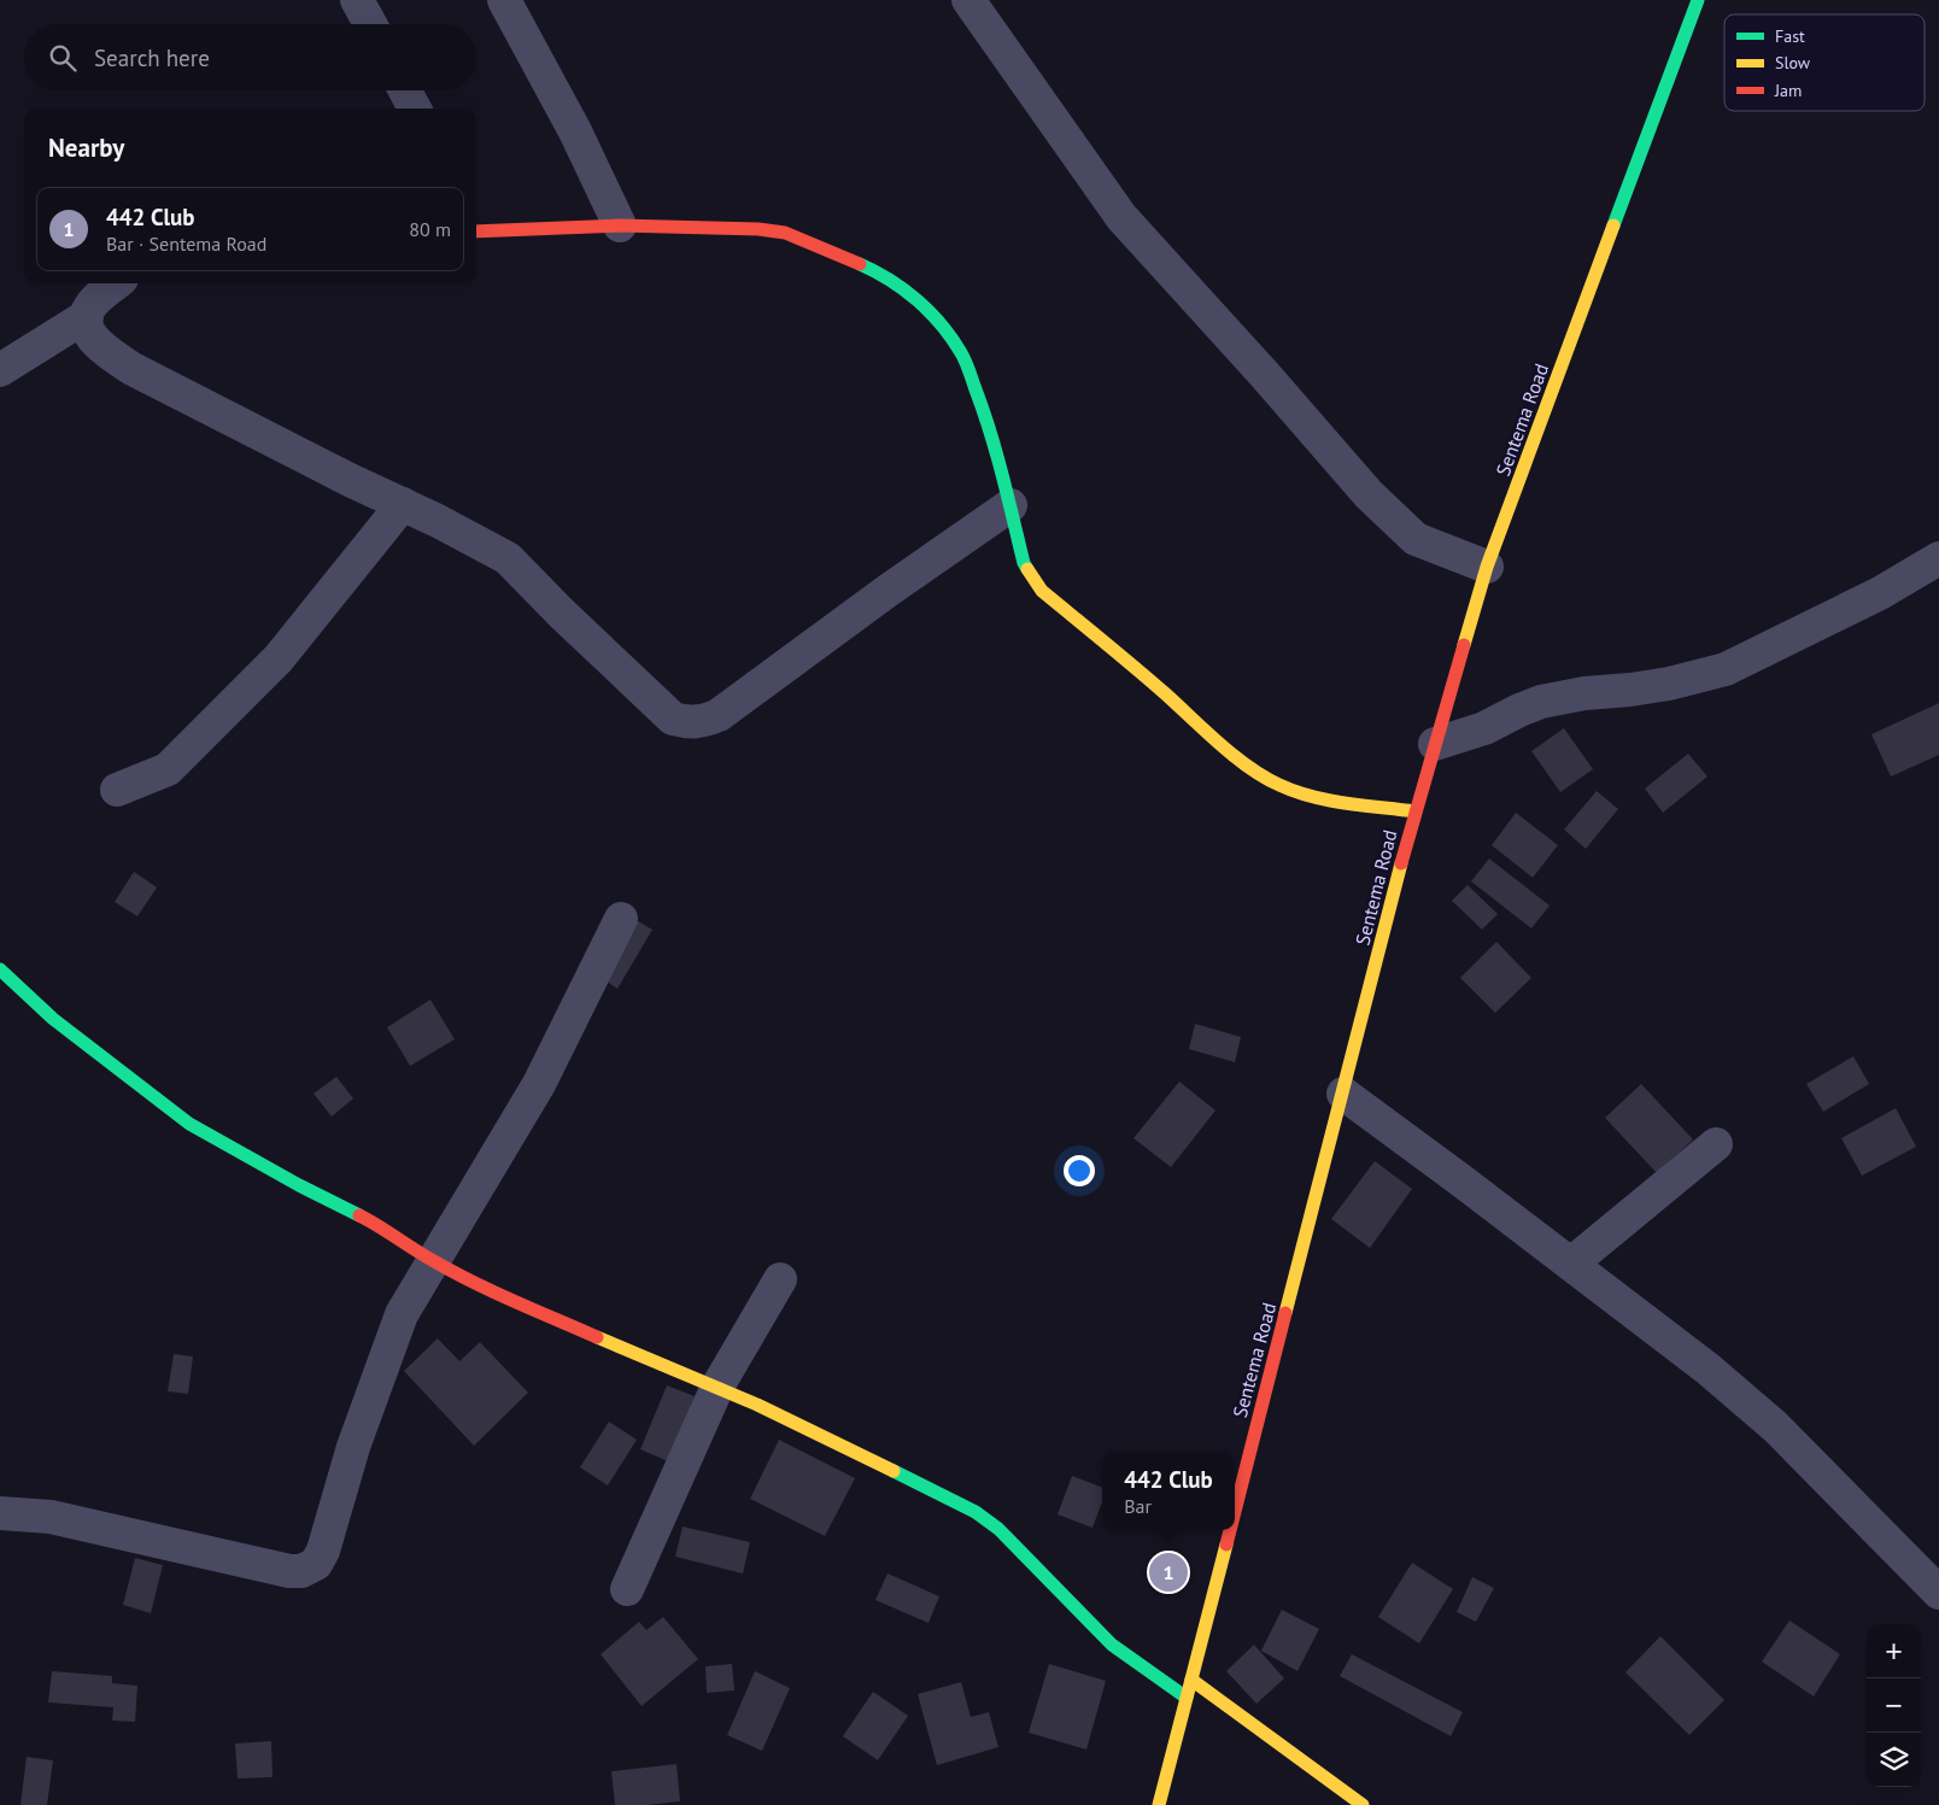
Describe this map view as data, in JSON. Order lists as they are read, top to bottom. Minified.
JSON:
{"streets":{"street":["Sentema Road"]},"legend":["Fast","Slow","Jam"],"page":{"search":"Search here","heading":"Nearby","list":[{"mark":"1","name":"442 Club","note":"Bar · Sentema Road","value":"80 m"}],"popup":["442 Club","Bar"],"pins":"1","map_buttons":["+","−"]}}
